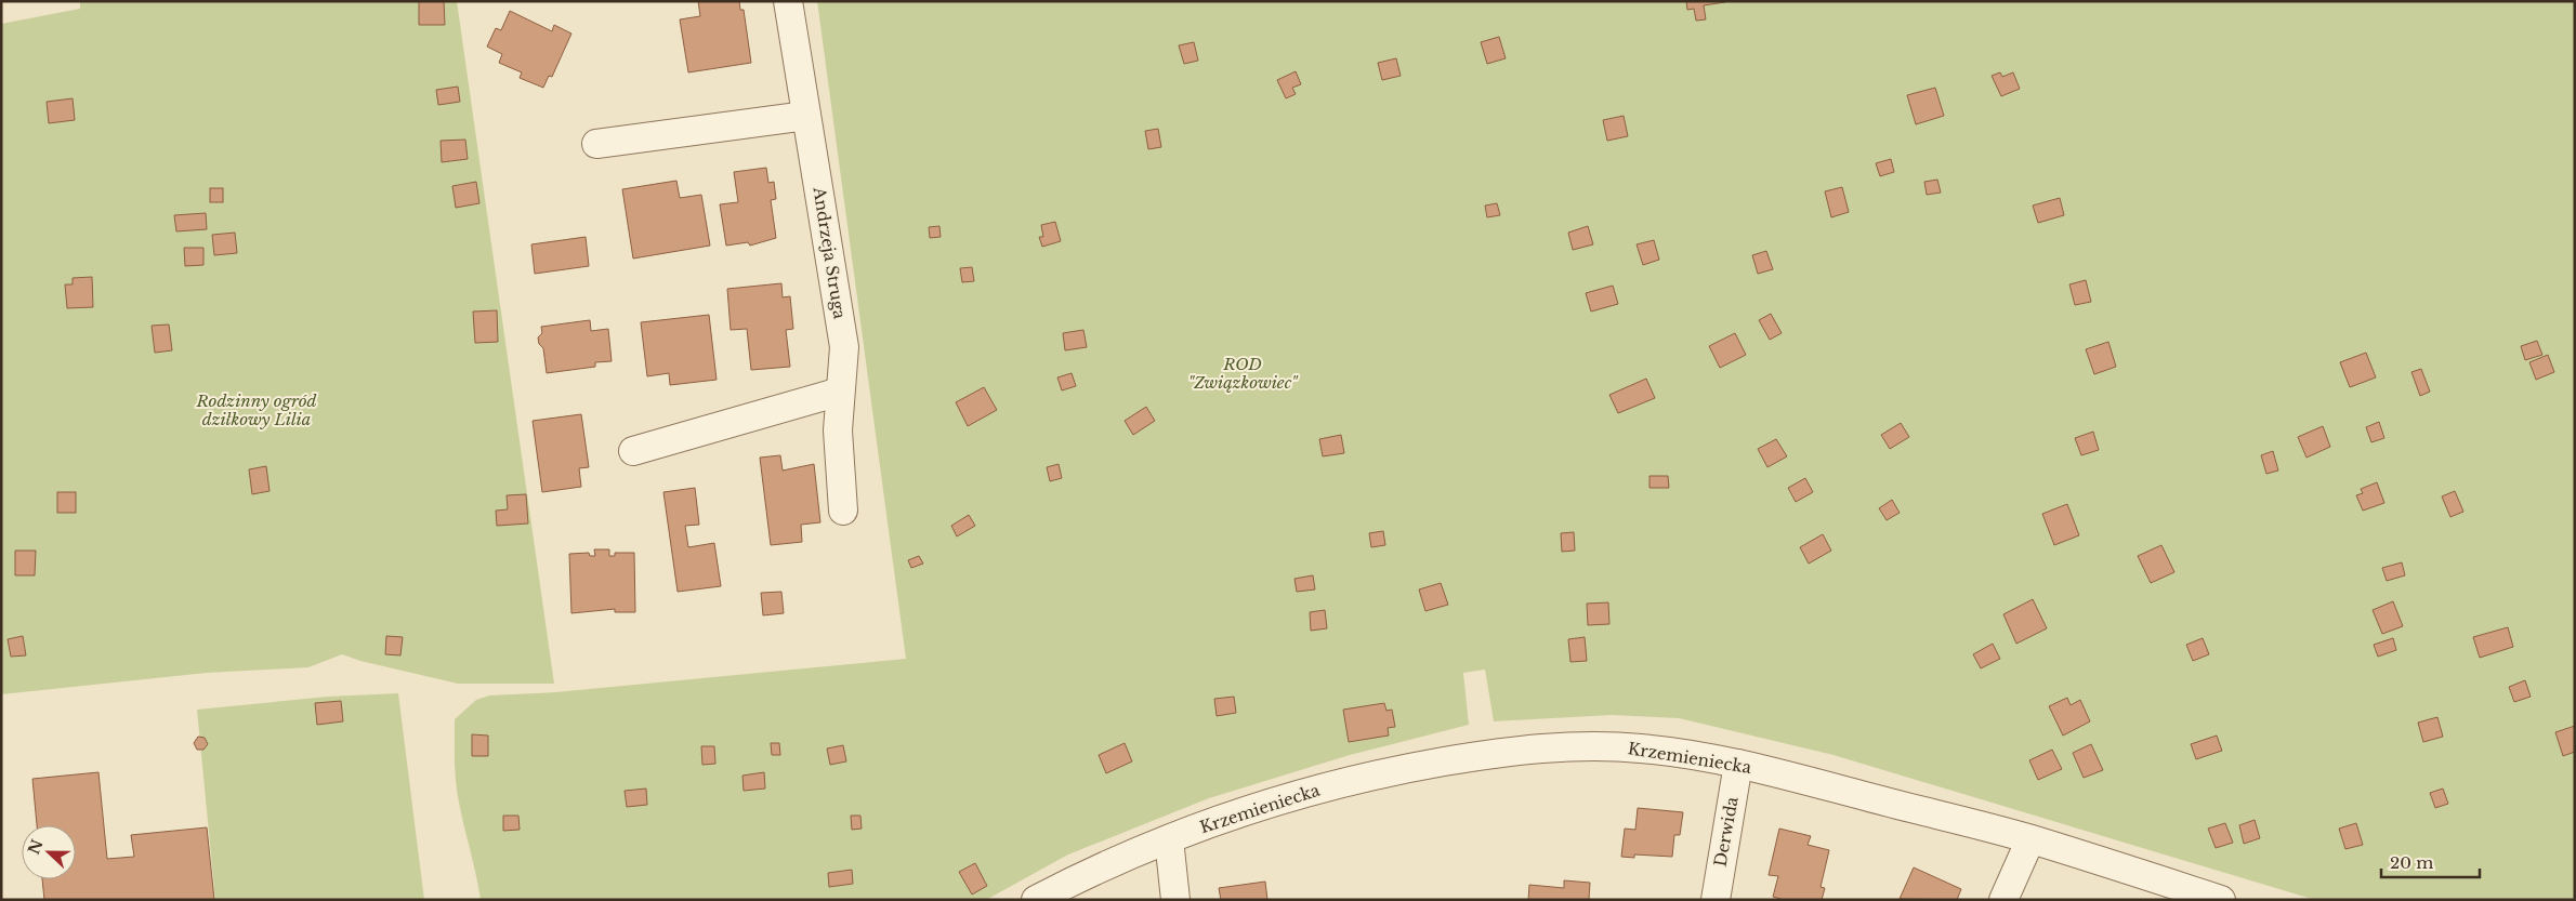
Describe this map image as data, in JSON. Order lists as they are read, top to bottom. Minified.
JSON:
{"streets":{"street":["Andrzeja Struga","Krzemieniecka","Derwida"]},"crossings":[["Krzemieniecka","Derwida"]],"parks":["ROD \"Związkowiec\"","Rodzinny ogród dziłkowy Lilia"],"scale_bar":"20 m","north":"left"}
